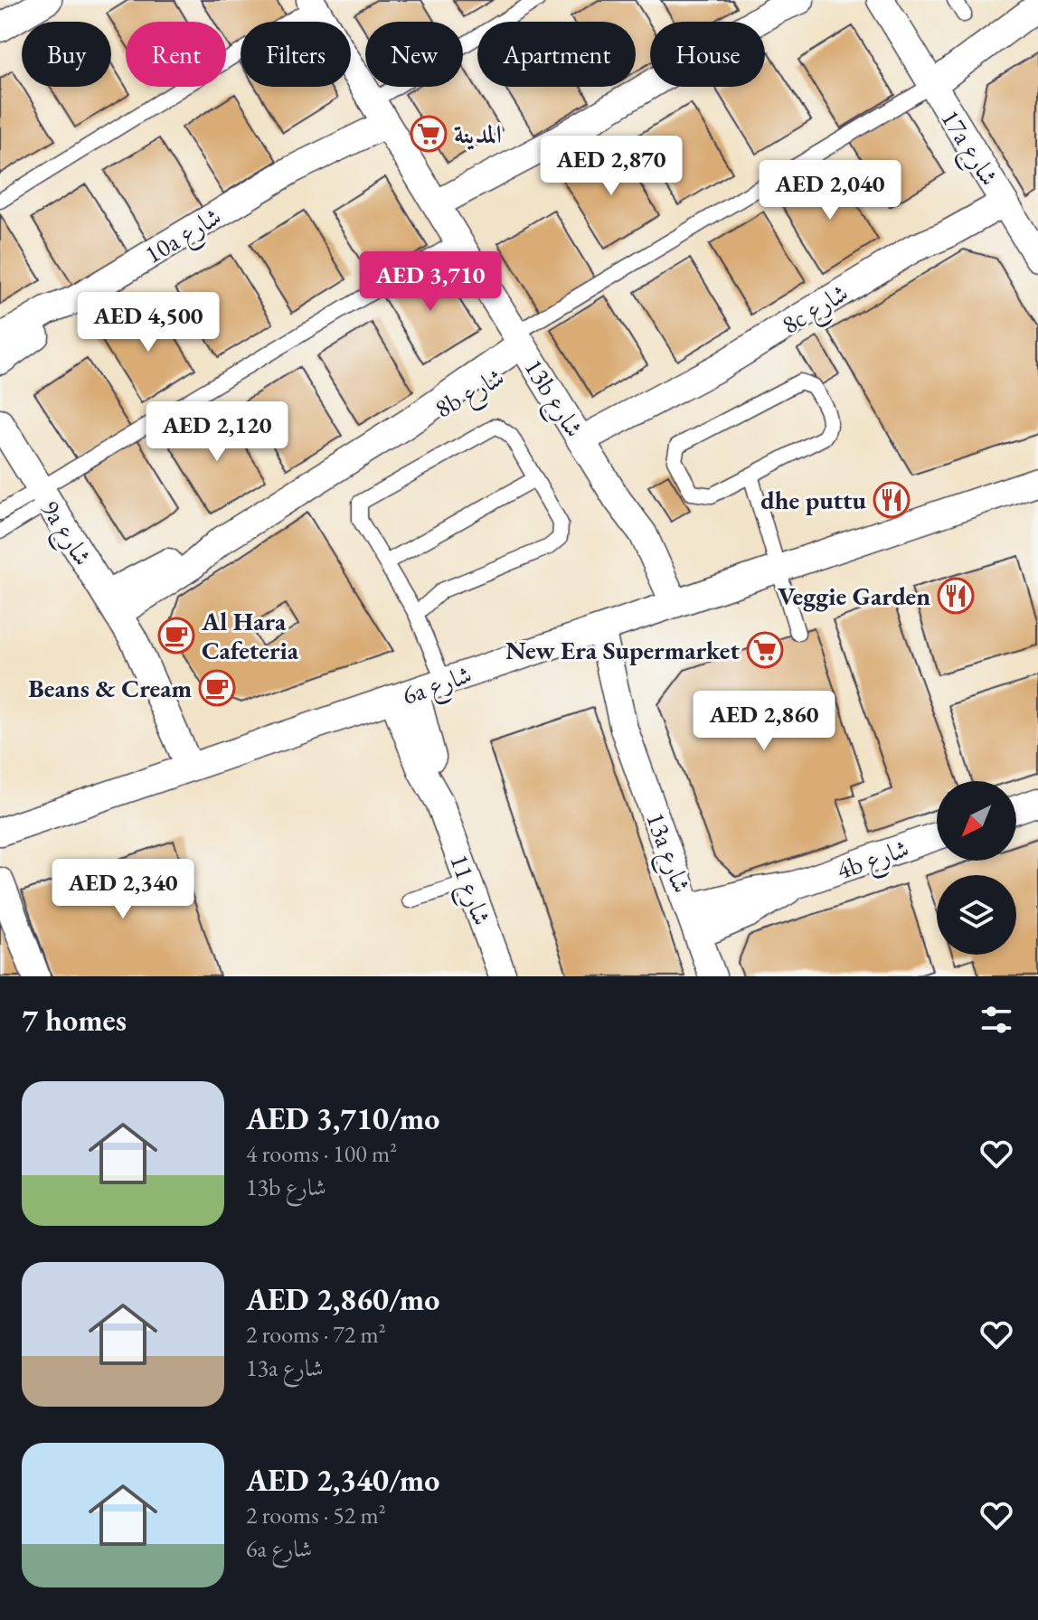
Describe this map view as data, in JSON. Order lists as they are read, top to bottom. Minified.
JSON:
{"streets":{"street":["17a شارع","10a شارع","8c شارع","8b شارع","13b شارع","9a شارع","6a شارع","13a شارع","4b شارع","شارع 11"]},"crossings":[["17a شارع","8c شارع"],["10a شارع","13b شارع"],["8c شارع","13b شارع"],["8b شارع","13b شارع"],["8b شارع","9a شارع"],["13b شارع","6a شارع"],["9a شارع","6a شارع"],["6a شارع","13a شارع"],["6a شارع","شارع 11"],["13a شارع","4b شارع"]],"places":{"supermarket":["المدينة","New Era Supermarket"],"restaurant":["dhe puttu","Veggie Garden"],"cafe":["Al Hara Cafeteria","Beans & Cream"]},"north":"bottom left","page":{"chip":["Buy","Rent","Filters","New","Apartment","House"],"price":["AED 2,870","AED 2,040","AED 3,710","AED 4,500","AED 2,120","AED 2,860","AED 2,340"],"heading":"7 homes","list":[{"name":"AED 3,710/mo","note":"4 rooms · 100 m² · 13b شارع"},{"name":"AED 2,860/mo","note":"2 rooms · 72 m² · 13a شارع"},{"name":"AED 2,340/mo","note":"2 rooms · 52 m² · 6a شارع"}]}}
